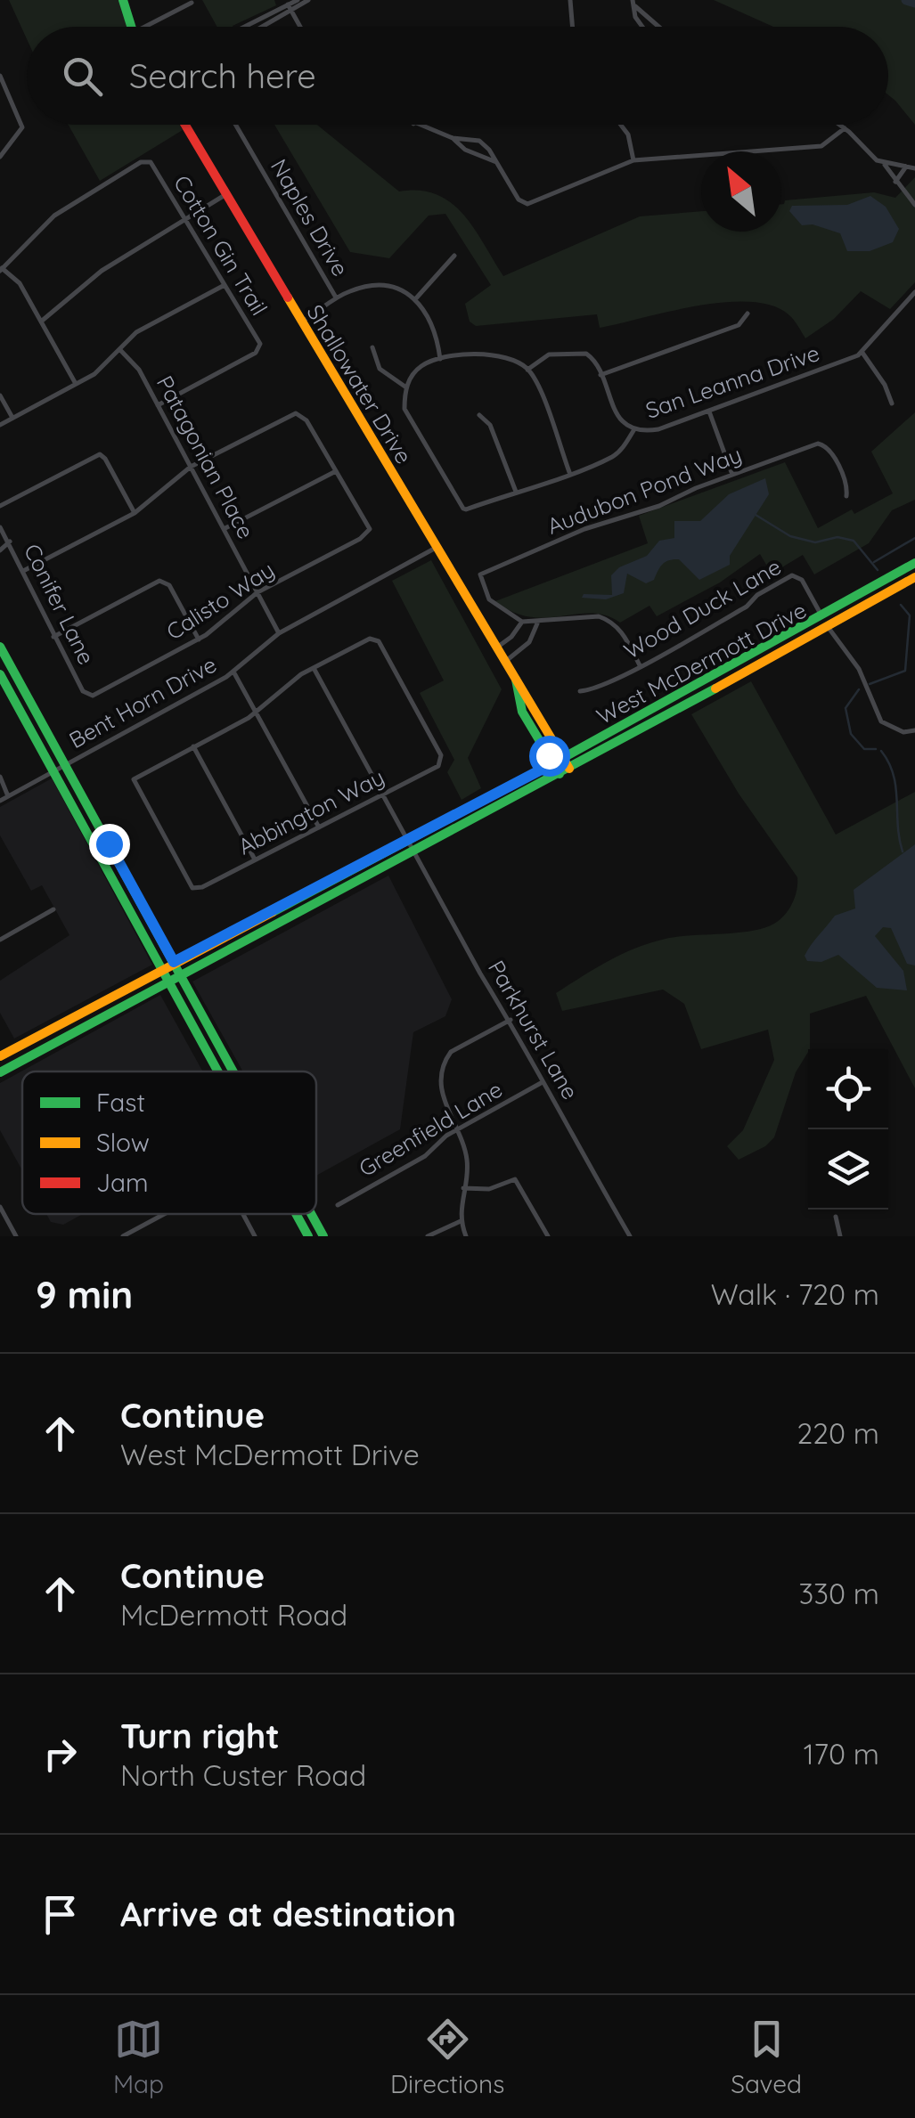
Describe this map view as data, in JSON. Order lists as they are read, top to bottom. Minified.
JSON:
{"streets":{"main road":["Shallowater Drive","West McDermott Drive"],"street":["Naples Drive","Cotton Gin Trail","San Leanna Drive","Patagonian Place","Audubon Pond Way","Calisto Way","Conifer Lane","Wood Duck Lane","Bent Horn Drive","Abbington Way","Parkhurst Lane","Greenfield Lane"]},"crossings":[["Cotton Gin Trail","Patagonian Place"],["Shallowater Drive","West McDermott Drive"],["Shallowater Drive","Bent Horn Drive"],["Patagonian Place","Calisto Way"],["Patagonian Place","Bent Horn Drive"],["Calisto Way","Conifer Lane"],["Wood Duck Lane","West McDermott Drive"],["West McDermott Drive","Parkhurst Lane"],["Abbington Way","Parkhurst Lane"],["Parkhurst Lane","Greenfield Lane"]],"legend":["Fast","Slow","Jam"],"north":"top left","page":{"search":"Search here","heading":["9 min","Walk · 720 m"],"list":[["Continue","West McDermott Drive","220 m"],["Continue","McDermott Road","330 m"],["Turn right","North Custer Road","170 m"],"Arrive at destination"],"nav":["Map","Directions","Saved"]}}
